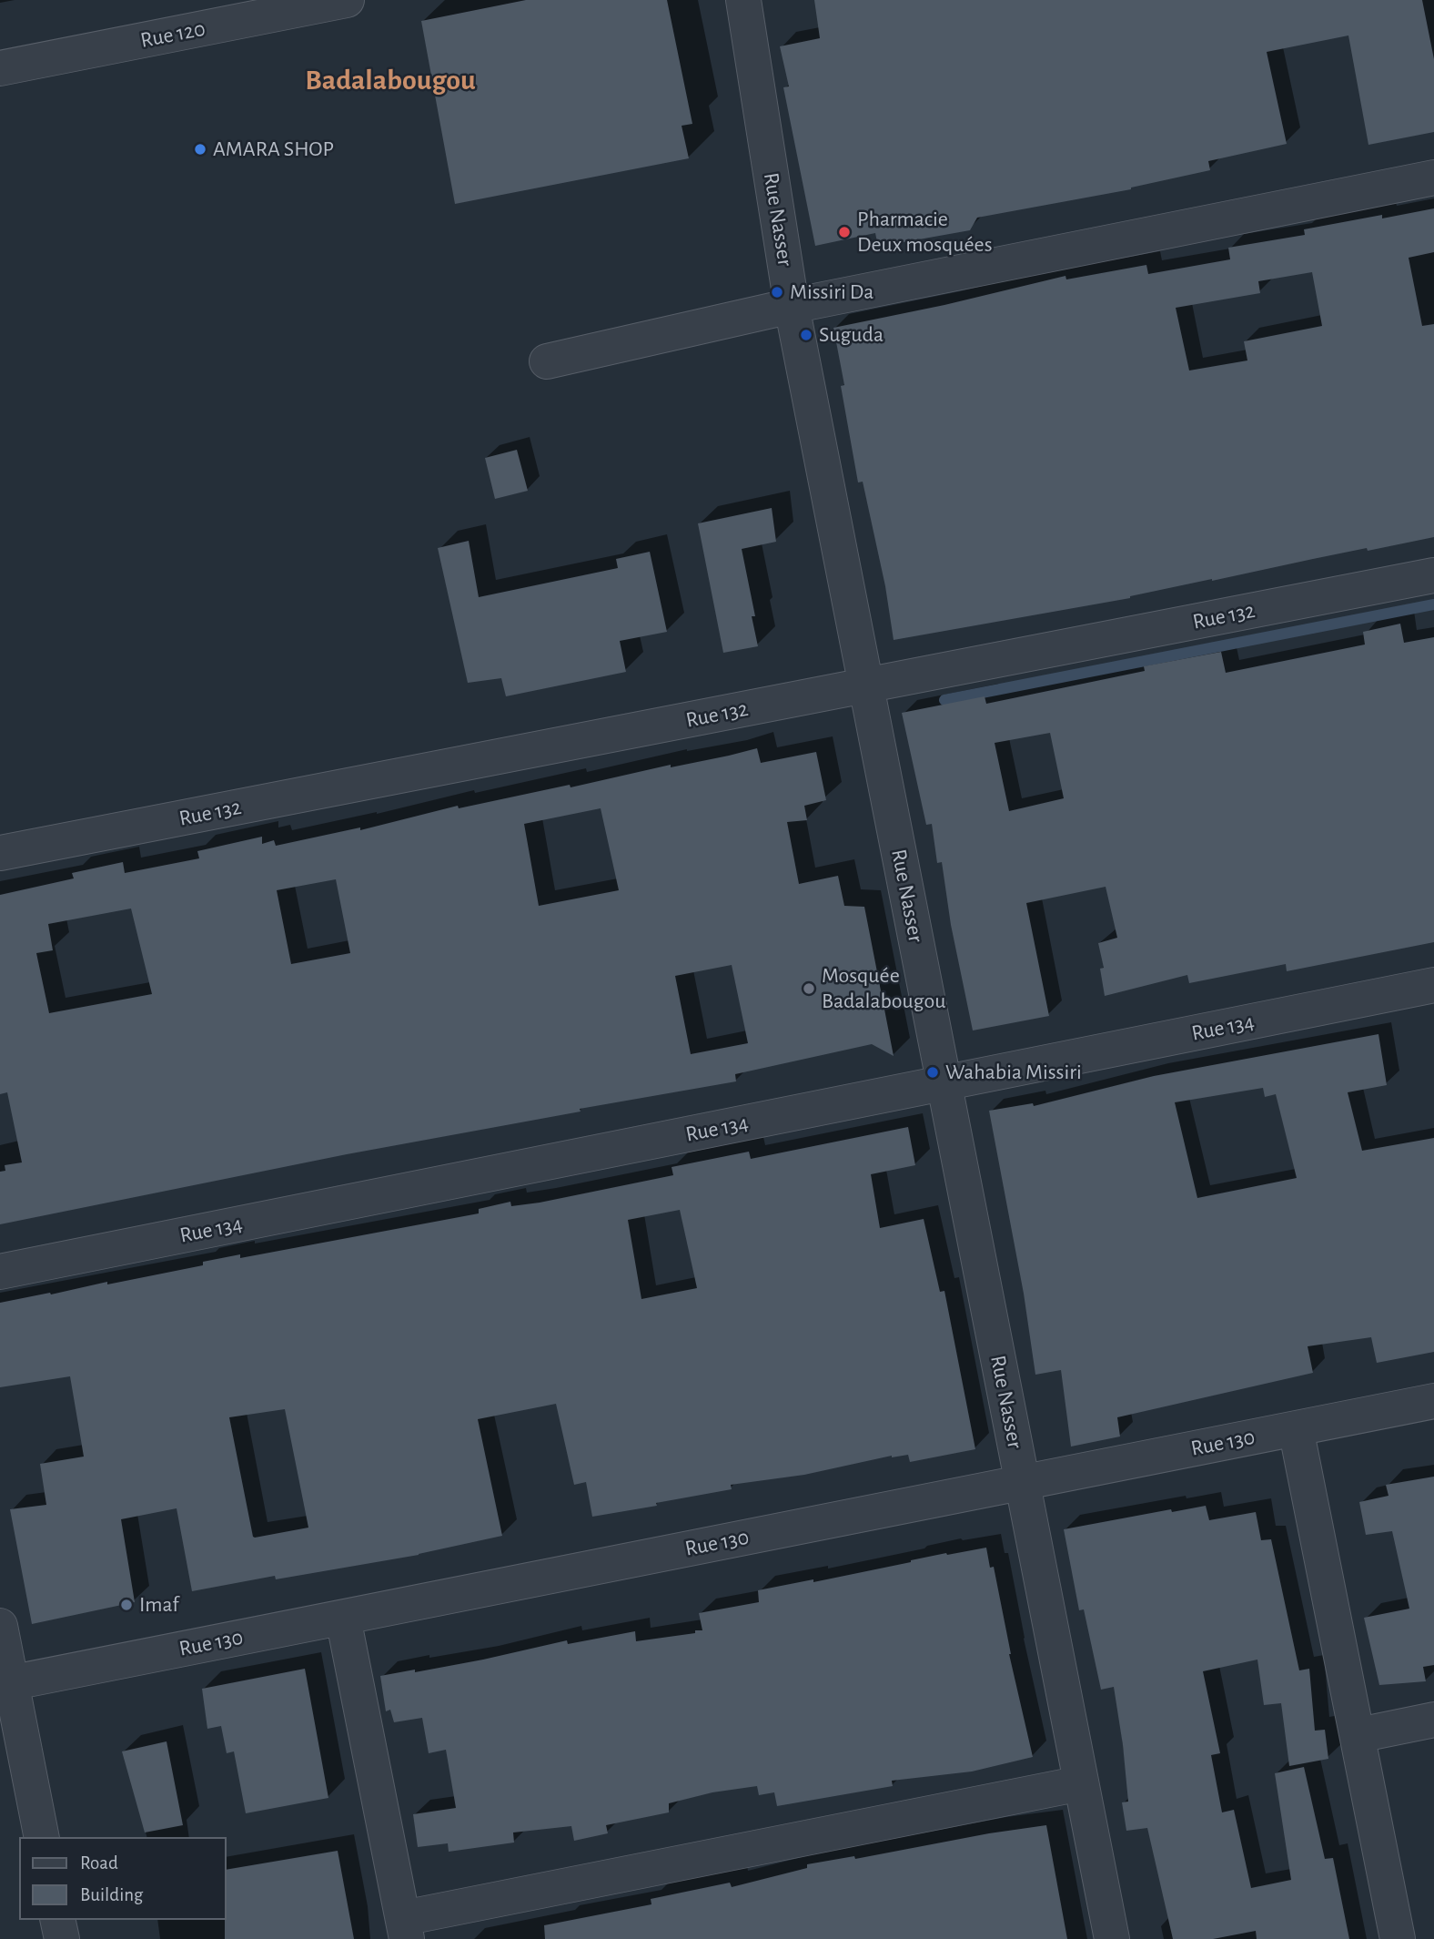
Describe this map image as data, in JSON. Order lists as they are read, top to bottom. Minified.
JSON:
{"streets":{"street":["Rue 120","Rue Nasser","Rue 132","Rue 134","Rue 130"]},"crossings":[["Rue Nasser","Rue 132"],["Rue Nasser","Rue 134"],["Rue Nasser","Rue 130"]],"districts":["Badalabougou"],"places":["AMARA SHOP","Pharmacie Deux mosquées","Missiri Da","Suguda","Mosquée Badalabougou","Wahabia Missiri","Imaf"],"legend":["Road","Building"]}
